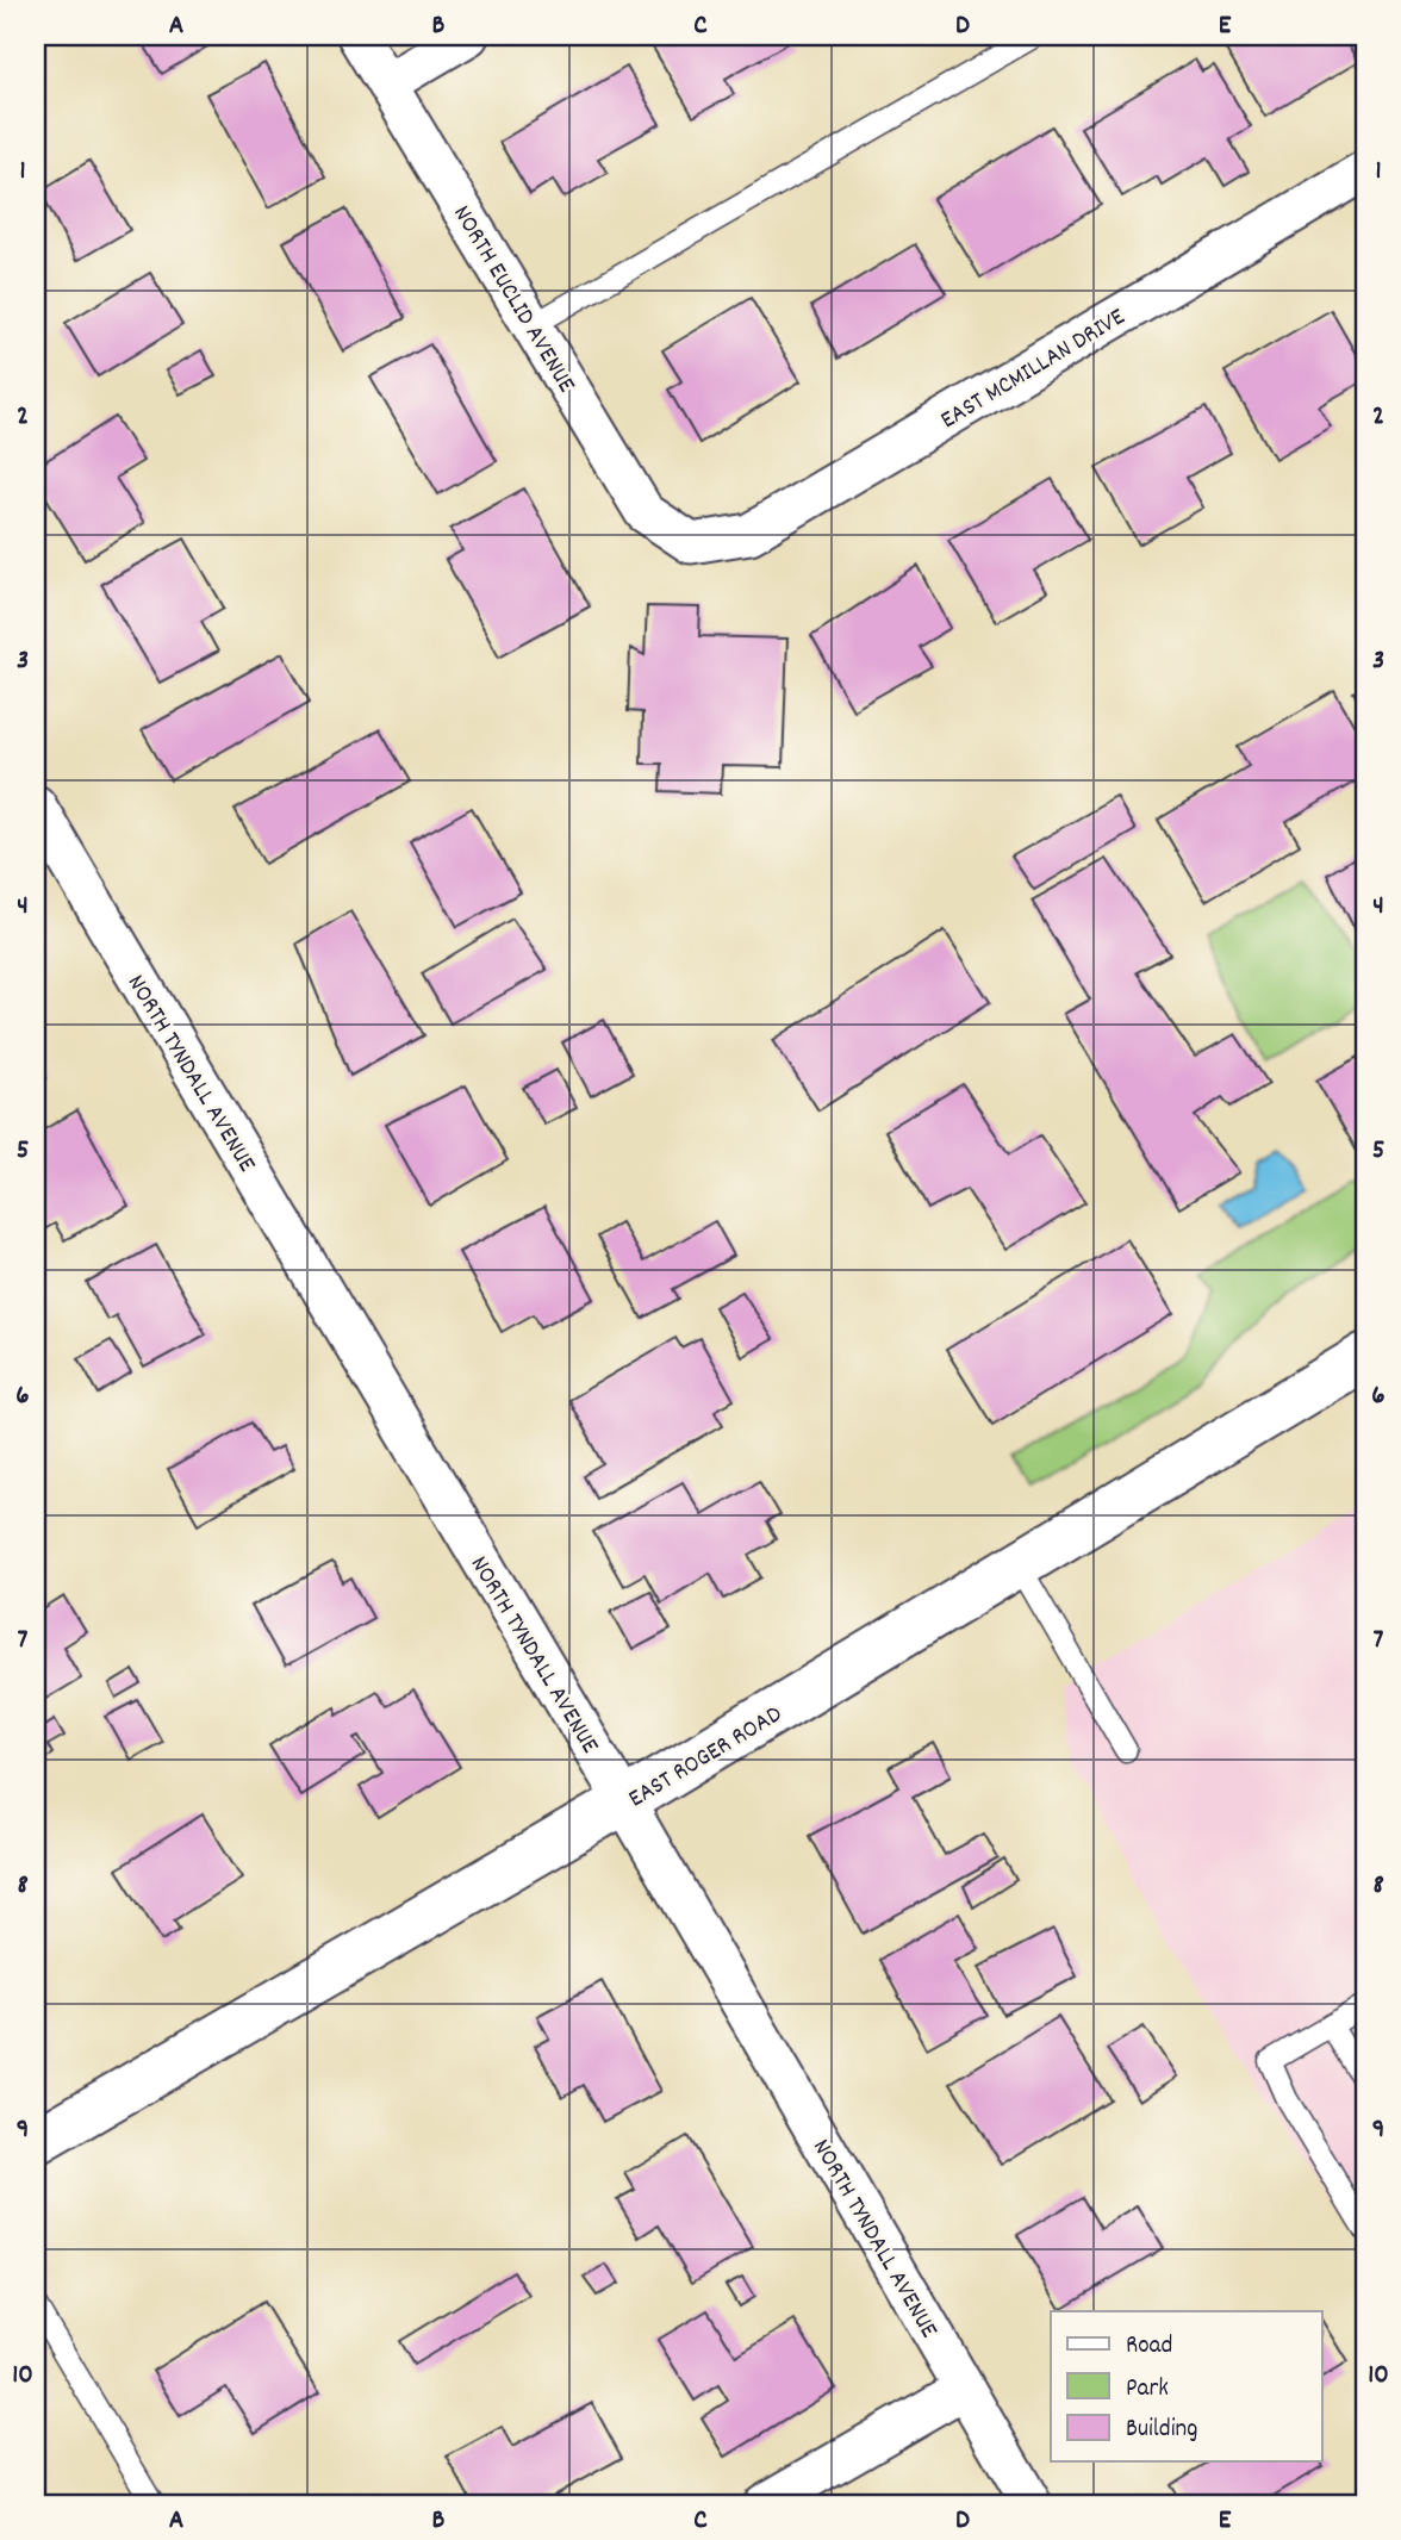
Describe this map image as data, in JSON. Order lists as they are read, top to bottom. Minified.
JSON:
{"streets":{"street":["NORTH EUCLID AVENUE","EAST MCMILLAN DRIVE","NORTH TYNDALL AVENUE","EAST ROGER ROAD"]},"crossings":[["NORTH EUCLID AVENUE","EAST MCMILLAN DRIVE"],["NORTH TYNDALL AVENUE","EAST ROGER ROAD"]],"legend":["Road","Park","Building"],"grid":{"columns":["A","B","C","D","E"],"rows":["1","2","3","4","5","6","7","8","9","10"]}}
